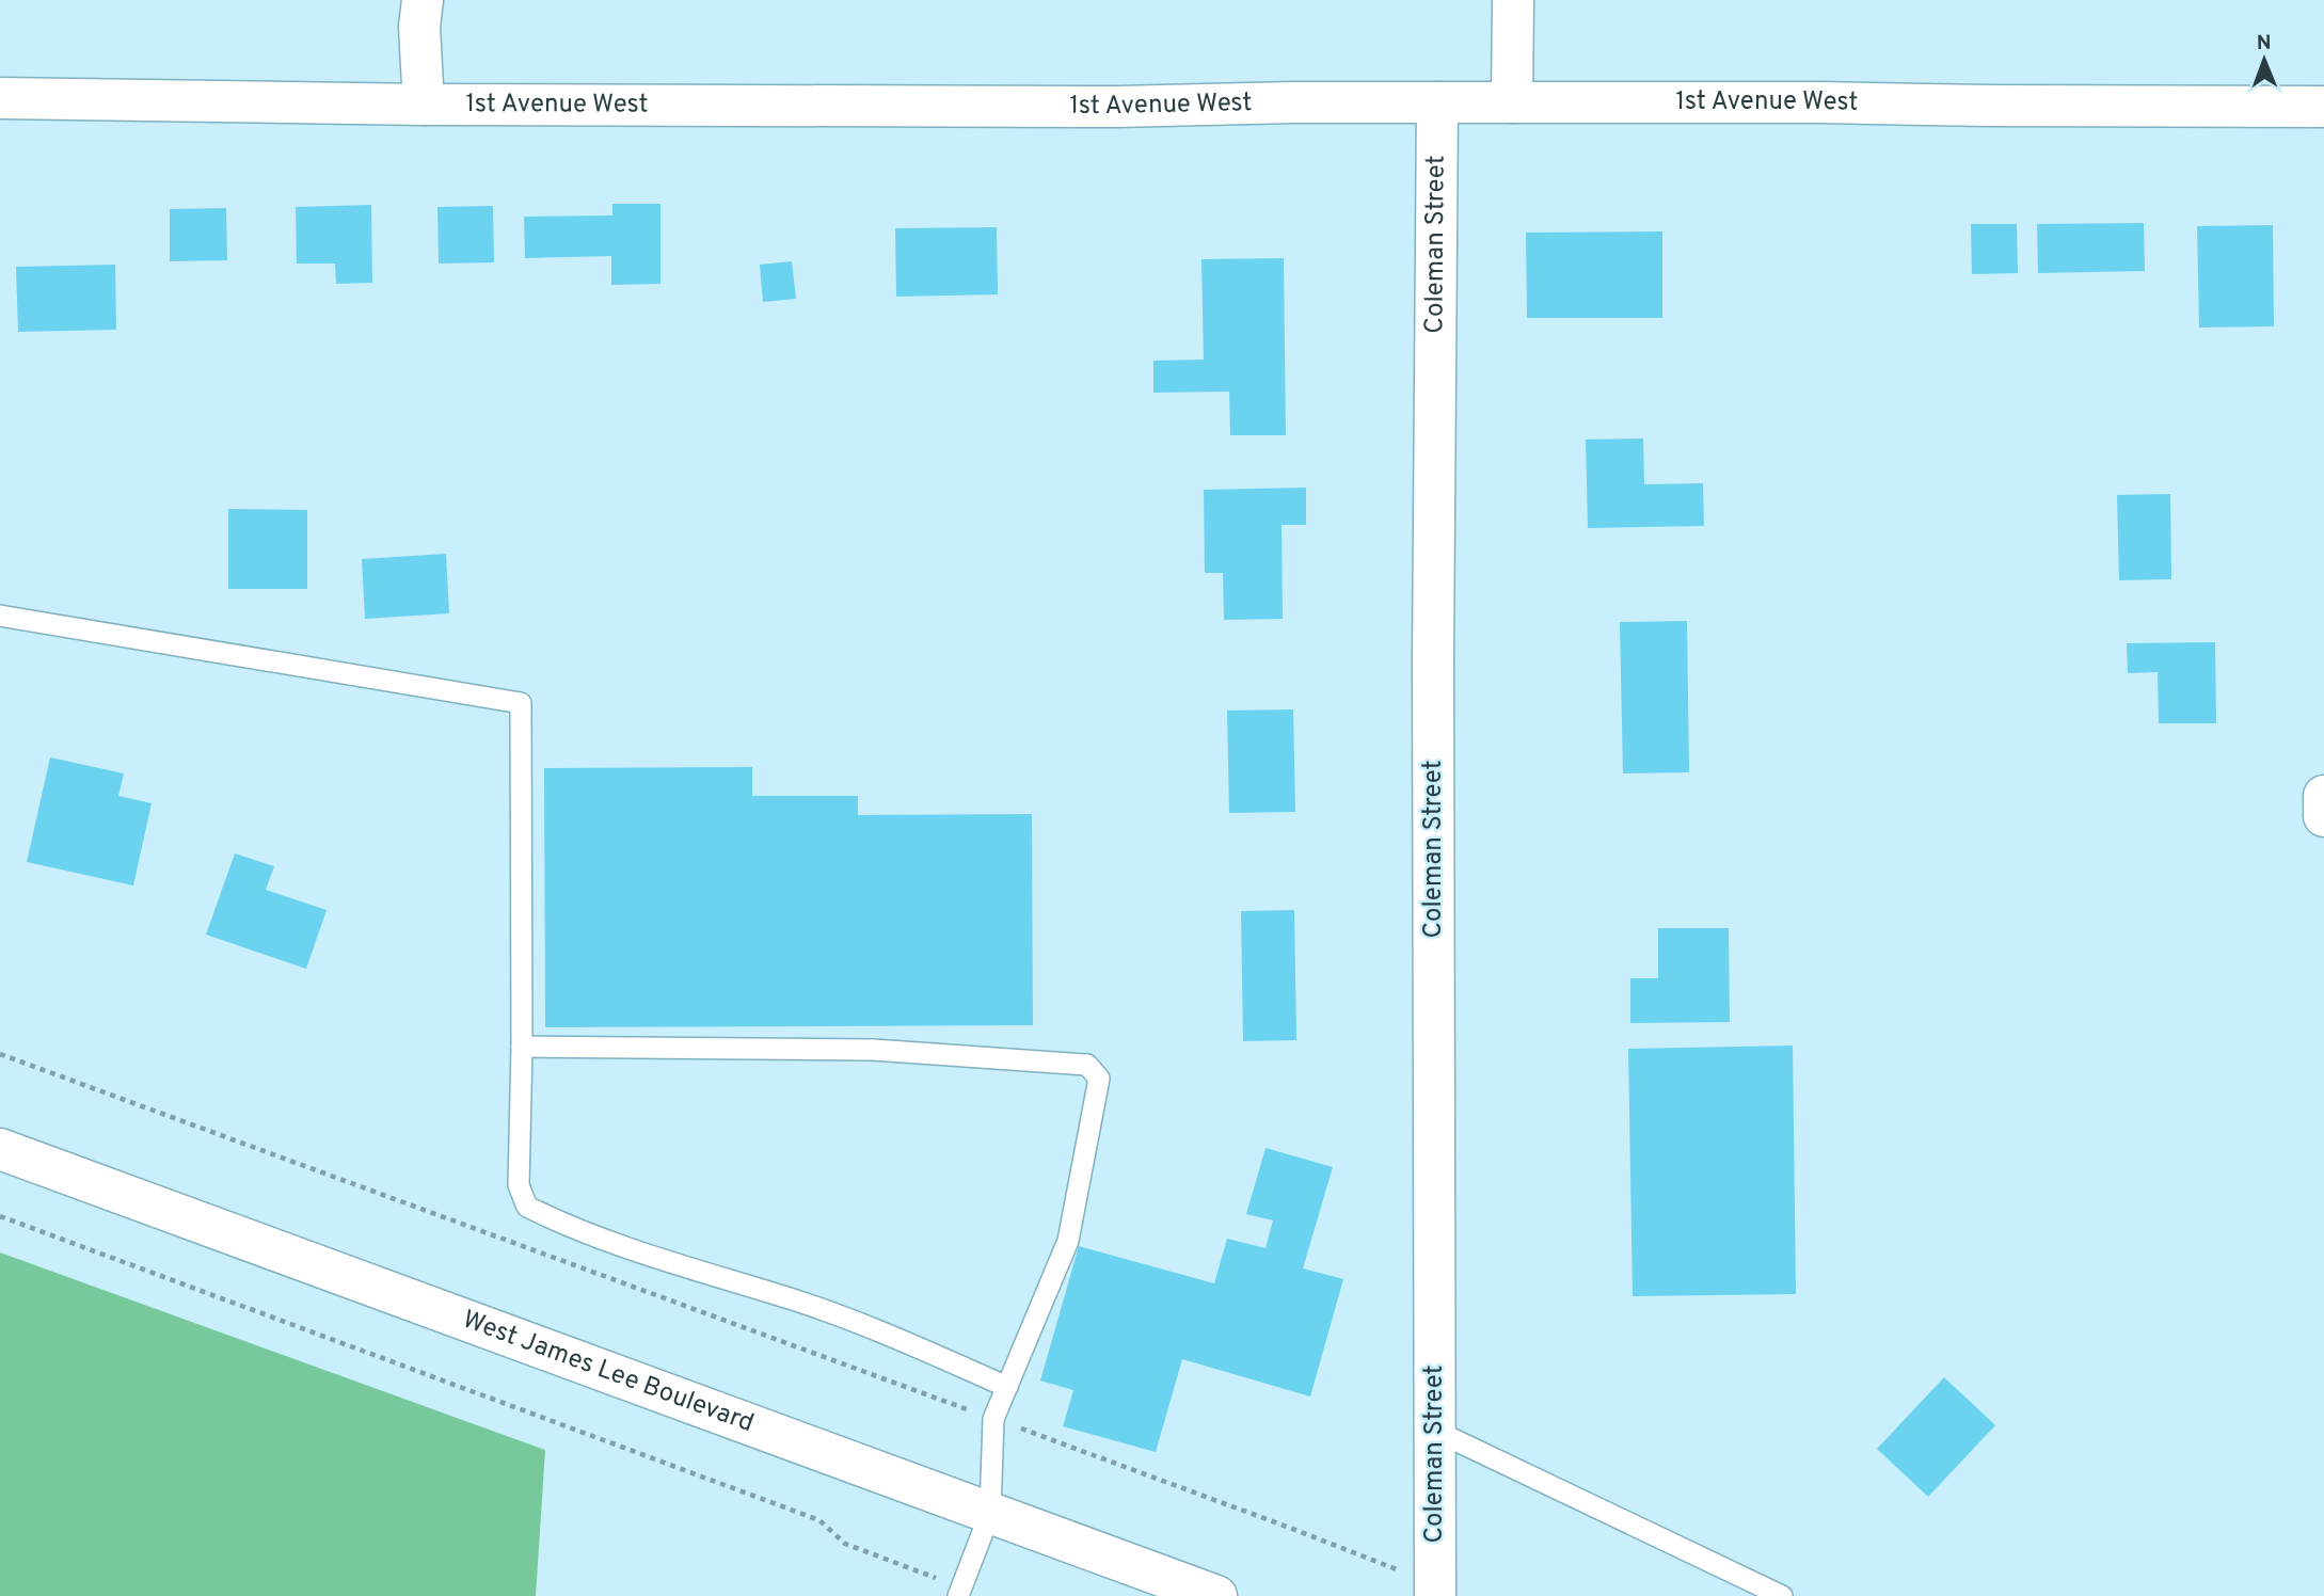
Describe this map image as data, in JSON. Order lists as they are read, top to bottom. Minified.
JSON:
{"streets":{"street":["1st Avenue West","Coleman Street","West James Lee Boulevard"]},"crossings":[["1st Avenue West","Coleman Street"]],"north":"top"}
